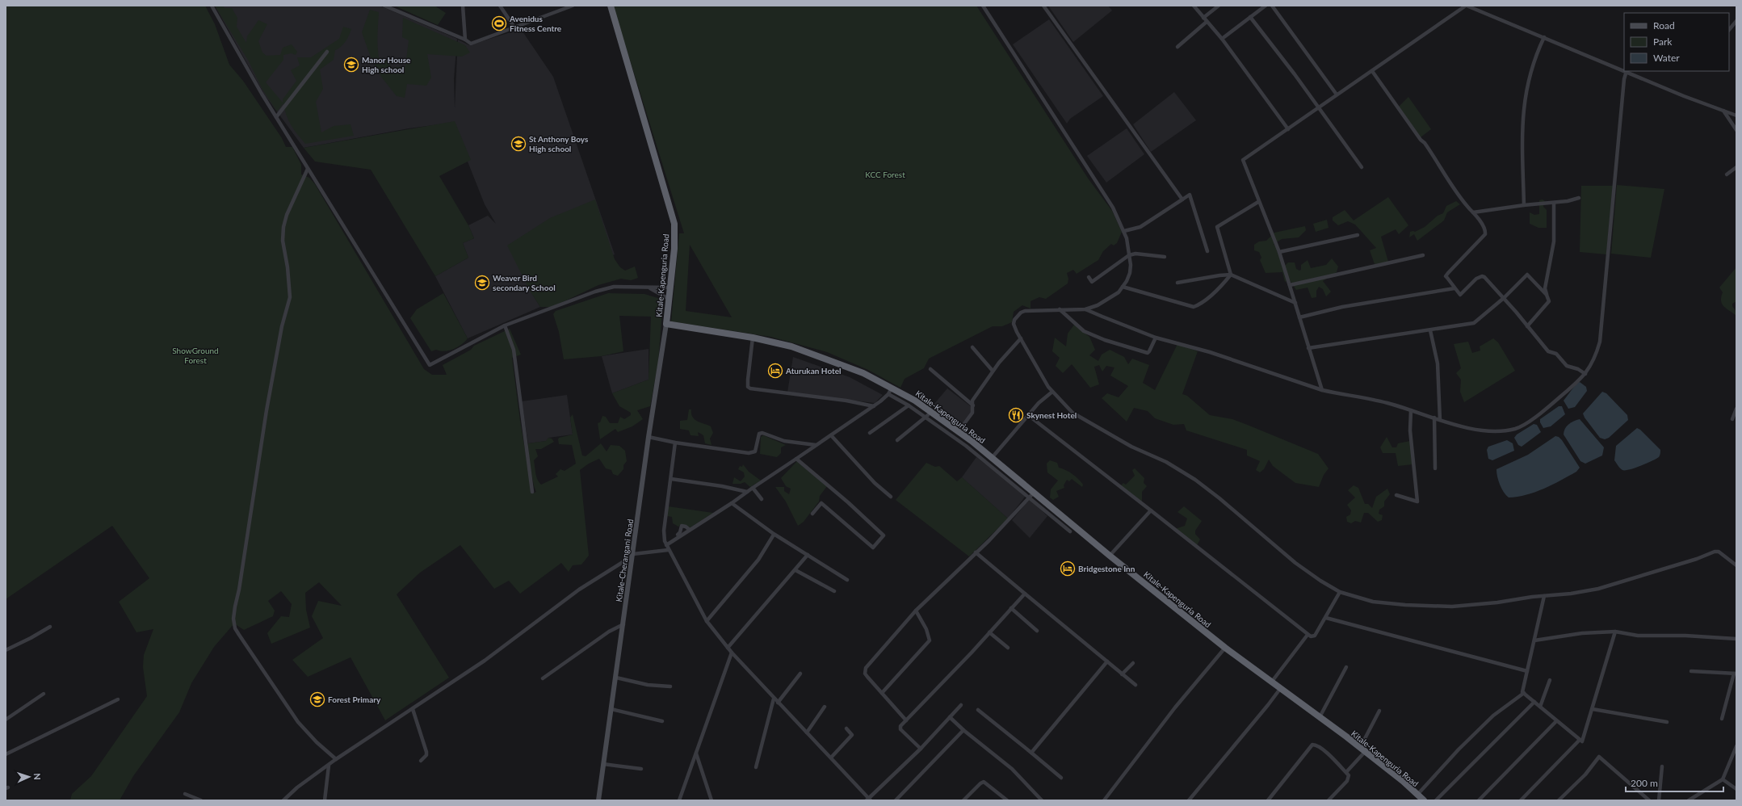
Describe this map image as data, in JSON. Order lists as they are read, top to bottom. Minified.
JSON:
{"streets":{"highway":["Kitale-Kapenguria Road"],"main road":["Kitale-Cherangani Road"]},"crossings":[["Kitale-Kapenguria Road","Kitale-Cherangani Road"]],"parks":["KCC Forest","ShowGround Forest"],"places":{"sports":["Avenidus Fitness Centre"],"school or university":["Manor House High school","St Anthony Boys High school","Weaver Bird secondary School","Forest Primary"],"hotel":["Aturukan Hotel","Bridgestone Inn"],"restaurant":["Skynest Hotel"]},"legend":["Road","Park","Water"],"scale_bar":"200 m","north":"right"}
